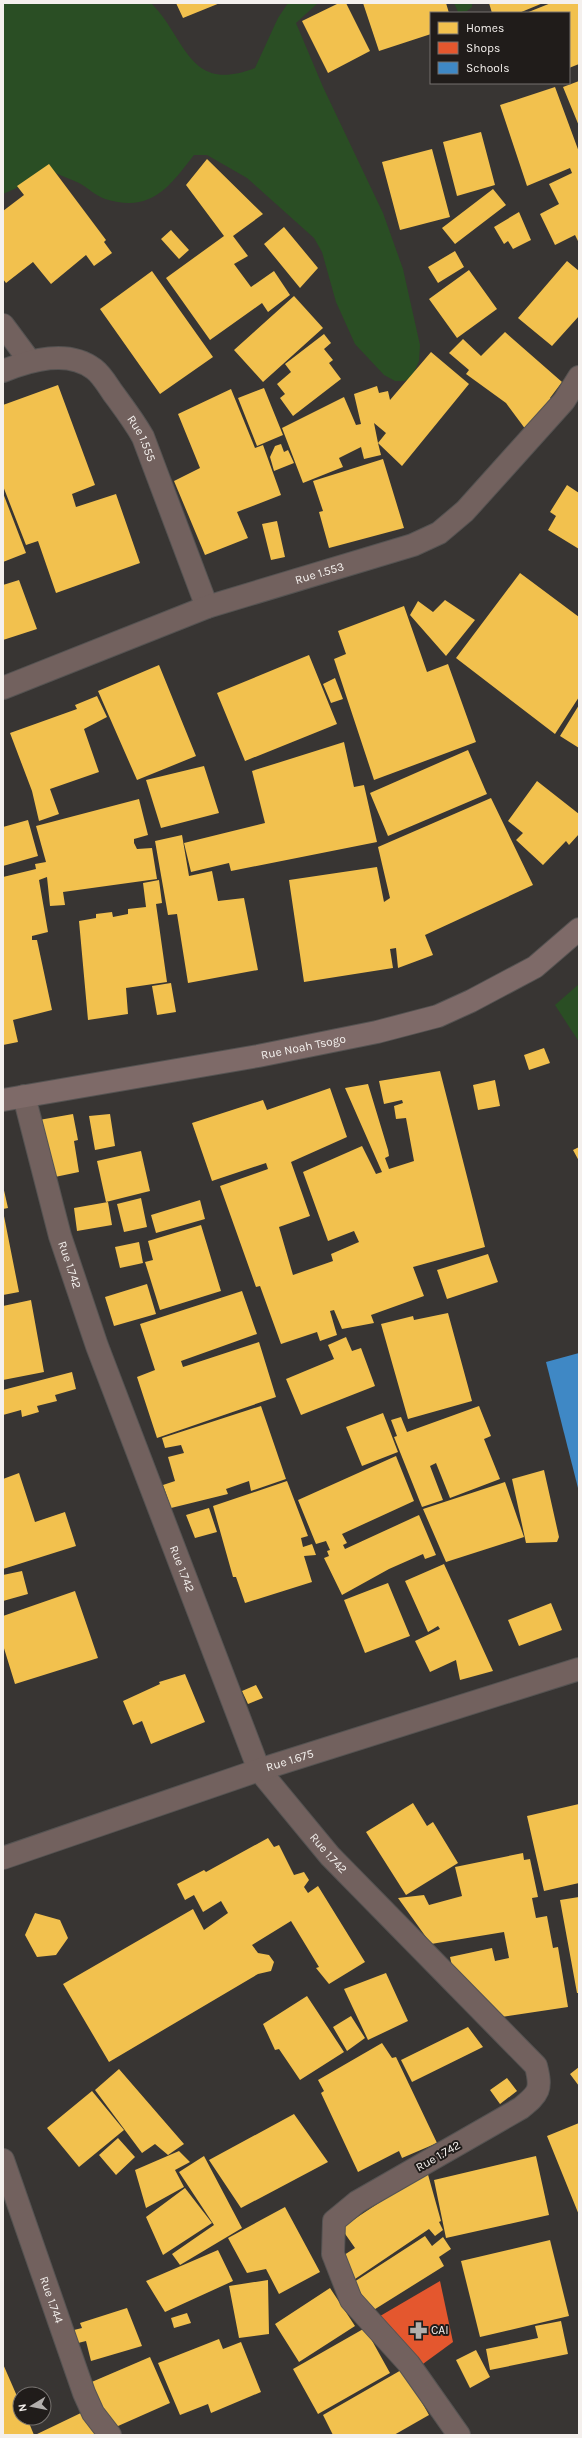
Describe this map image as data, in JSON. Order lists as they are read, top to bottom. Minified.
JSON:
{"streets":{"main road":["Rue Noah Tsogo"],"street":["Rue 1.555","Rue 1.553","Rue 1.742","Rue 1.675","Rue 1.744"]},"crossings":[["Rue 1.555","Rue 1.553"],["Rue Noah Tsogo","Rue 1.742"],["Rue 1.742","Rue 1.675"]],"places":{"pharmacy":["CAI"]},"legend":["Homes","Shops","Schools"],"north":"left"}
